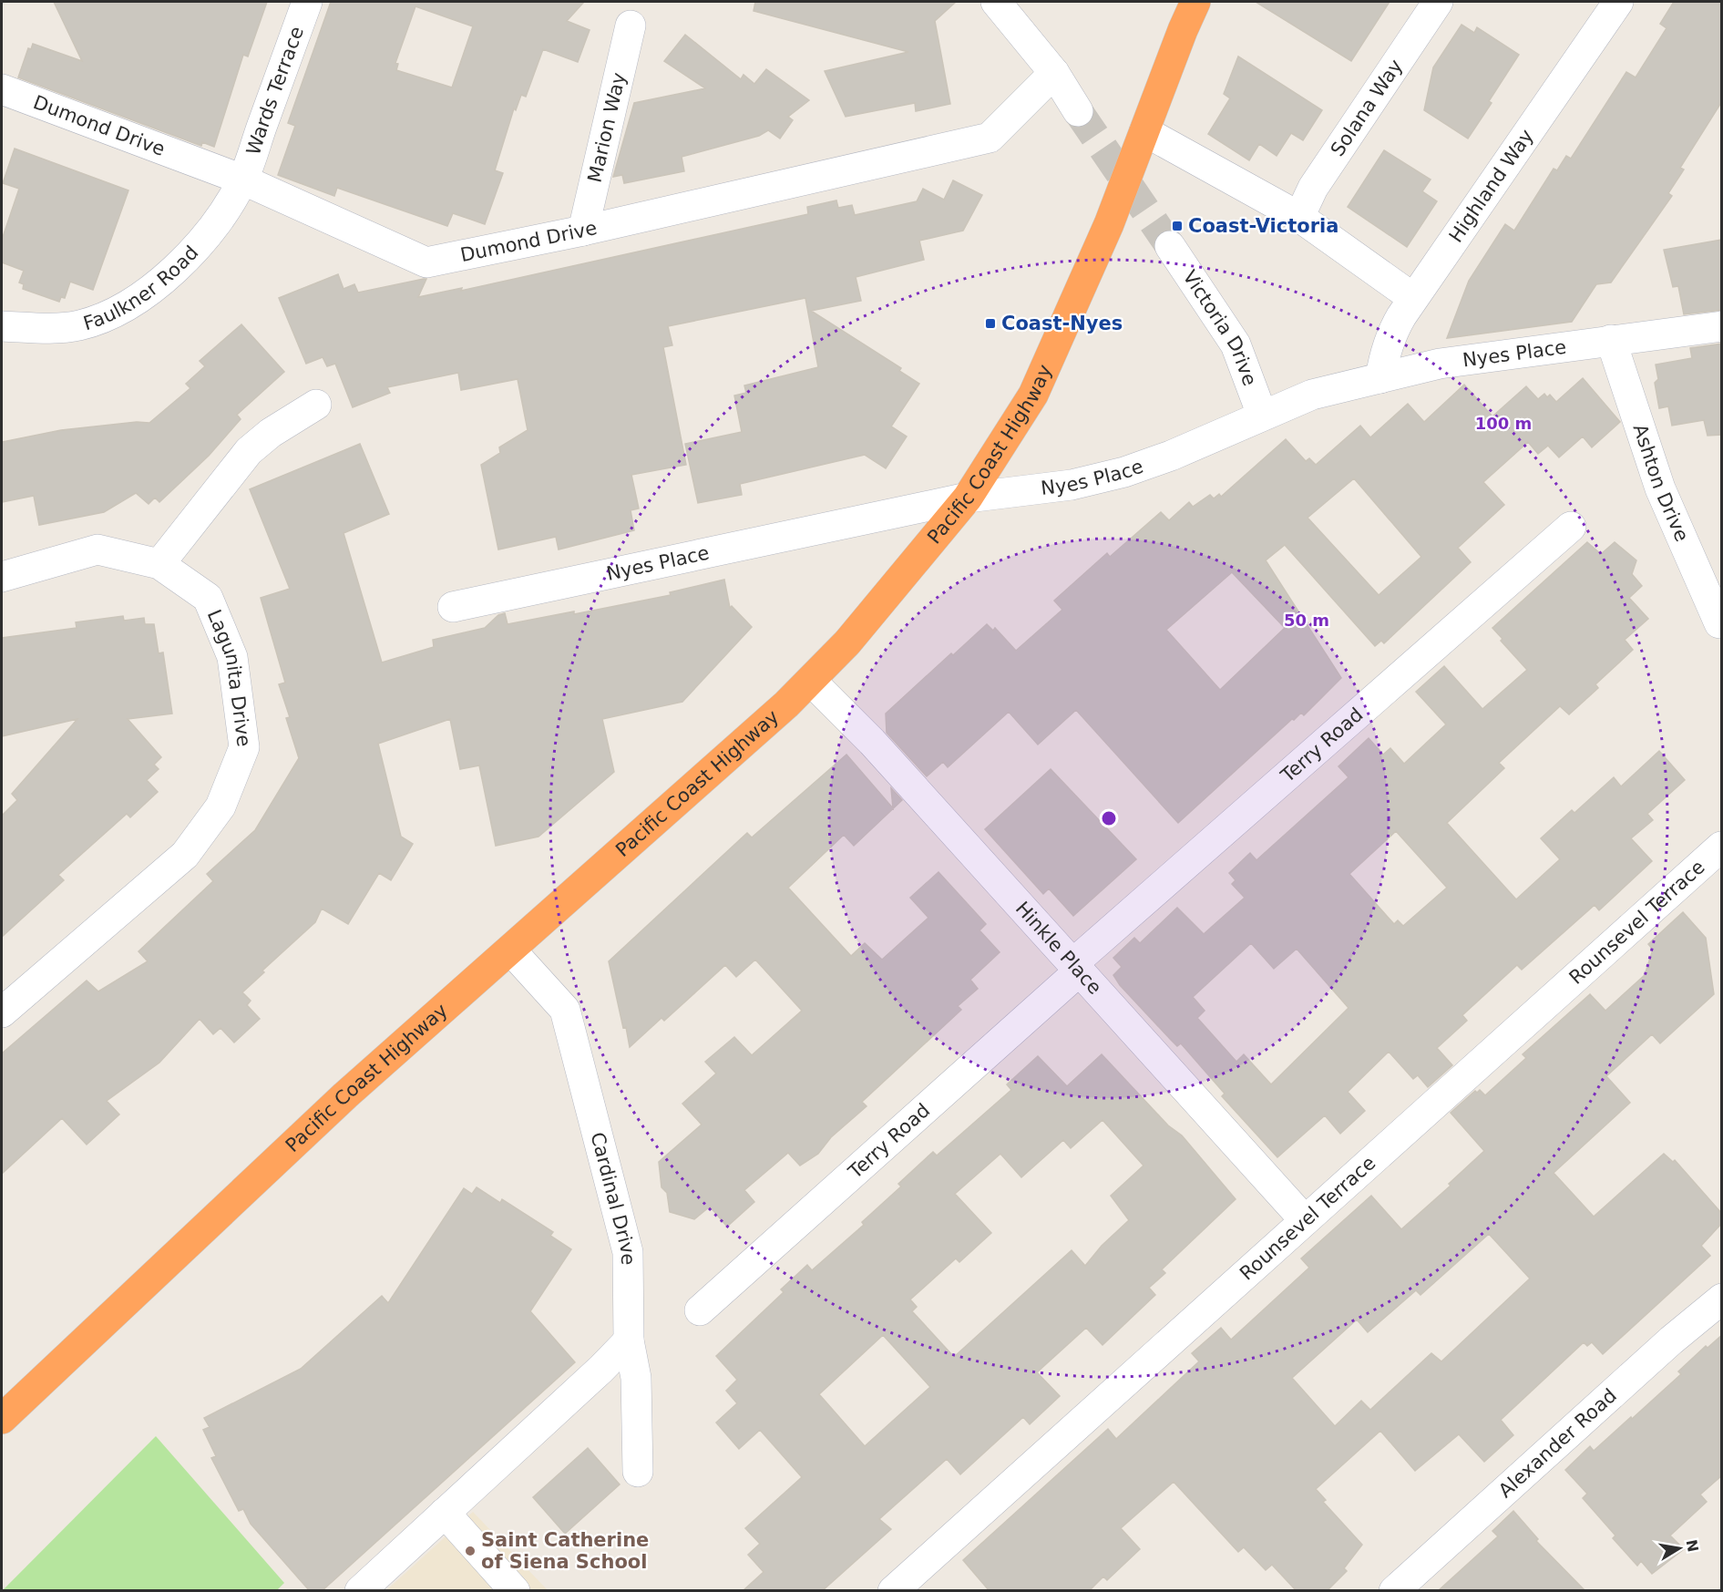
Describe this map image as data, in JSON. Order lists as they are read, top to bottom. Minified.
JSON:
{"streets":{"highway":["Pacific Coast Highway"],"street":["Wards Terrace","Solana Way","Dumond Drive","Marion Way","Highland Way","Faulkner Road","Victoria Drive","Nyes Place","Ashton Drive","Lagunita Drive","Terry Road","Rounsevel Terrace","Hinkle Place","Cardinal Drive","Alexander Road"]},"crossings":[["Wards Terrace","Dumond Drive"],["Wards Terrace","Faulkner Road"],["Dumond Drive","Marion Way"],["Dumond Drive","Faulkner Road"],["Highland Way","Nyes Place"],["Victoria Drive","Nyes Place"],["Nyes Place","Pacific Coast Highway"],["Nyes Place","Ashton Drive"],["Pacific Coast Highway","Hinkle Place"],["Pacific Coast Highway","Cardinal Drive"],["Terry Road","Hinkle Place"],["Rounsevel Terrace","Hinkle Place"]],"places":{"transit":["Coast-Victoria","Coast-Nyes"],"other":["Saint Catherine of Siena School"]},"north":"right","rings":["100 m","50 m"]}
